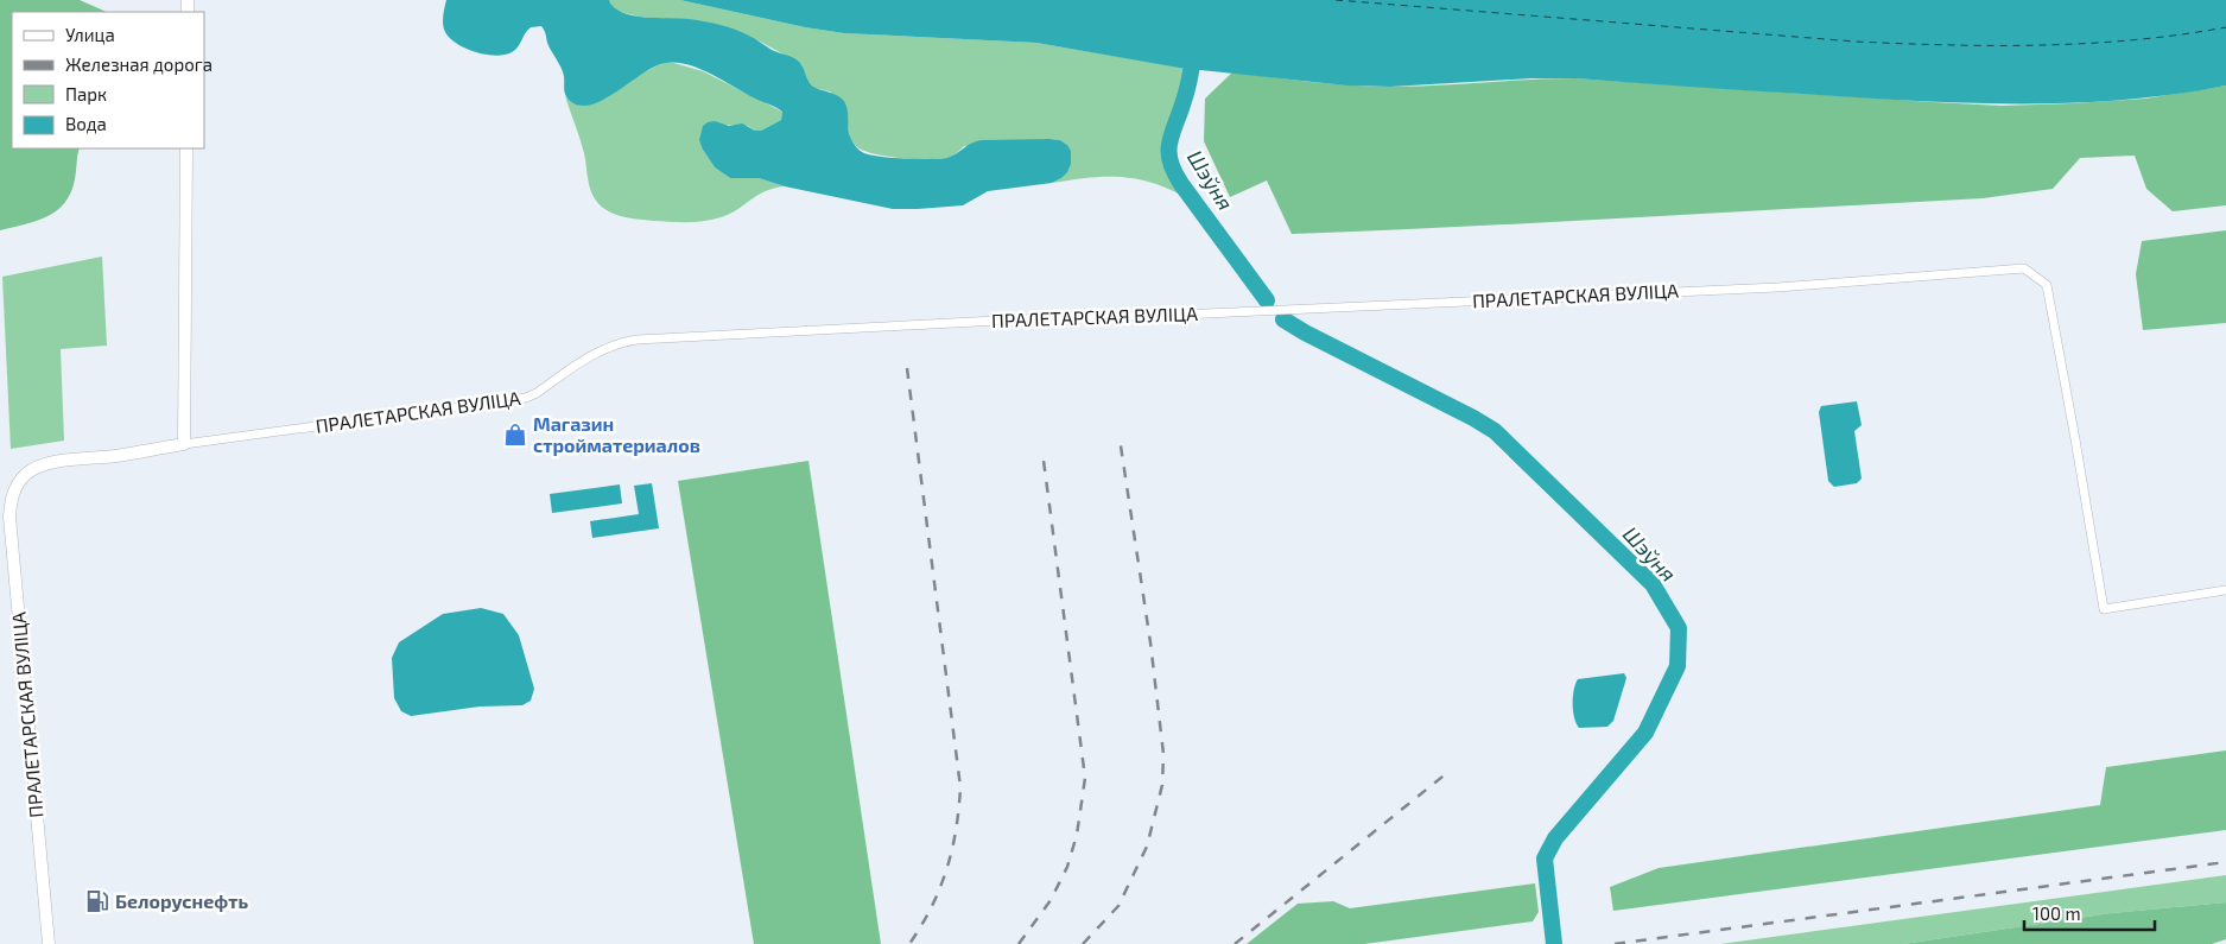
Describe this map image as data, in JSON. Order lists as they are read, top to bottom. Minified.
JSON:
{"streets":{"main road":["ПРАЛЕТАРСКАЯ ВУЛІЦА"]},"water":["Шэўня"],"places":{"shop":["Магазин стройматериалов"],"fuel station":["Белоруснефть"]},"legend":["Улица","Железная дорога","Парк","Вода"],"scale_bar":"100 m"}
